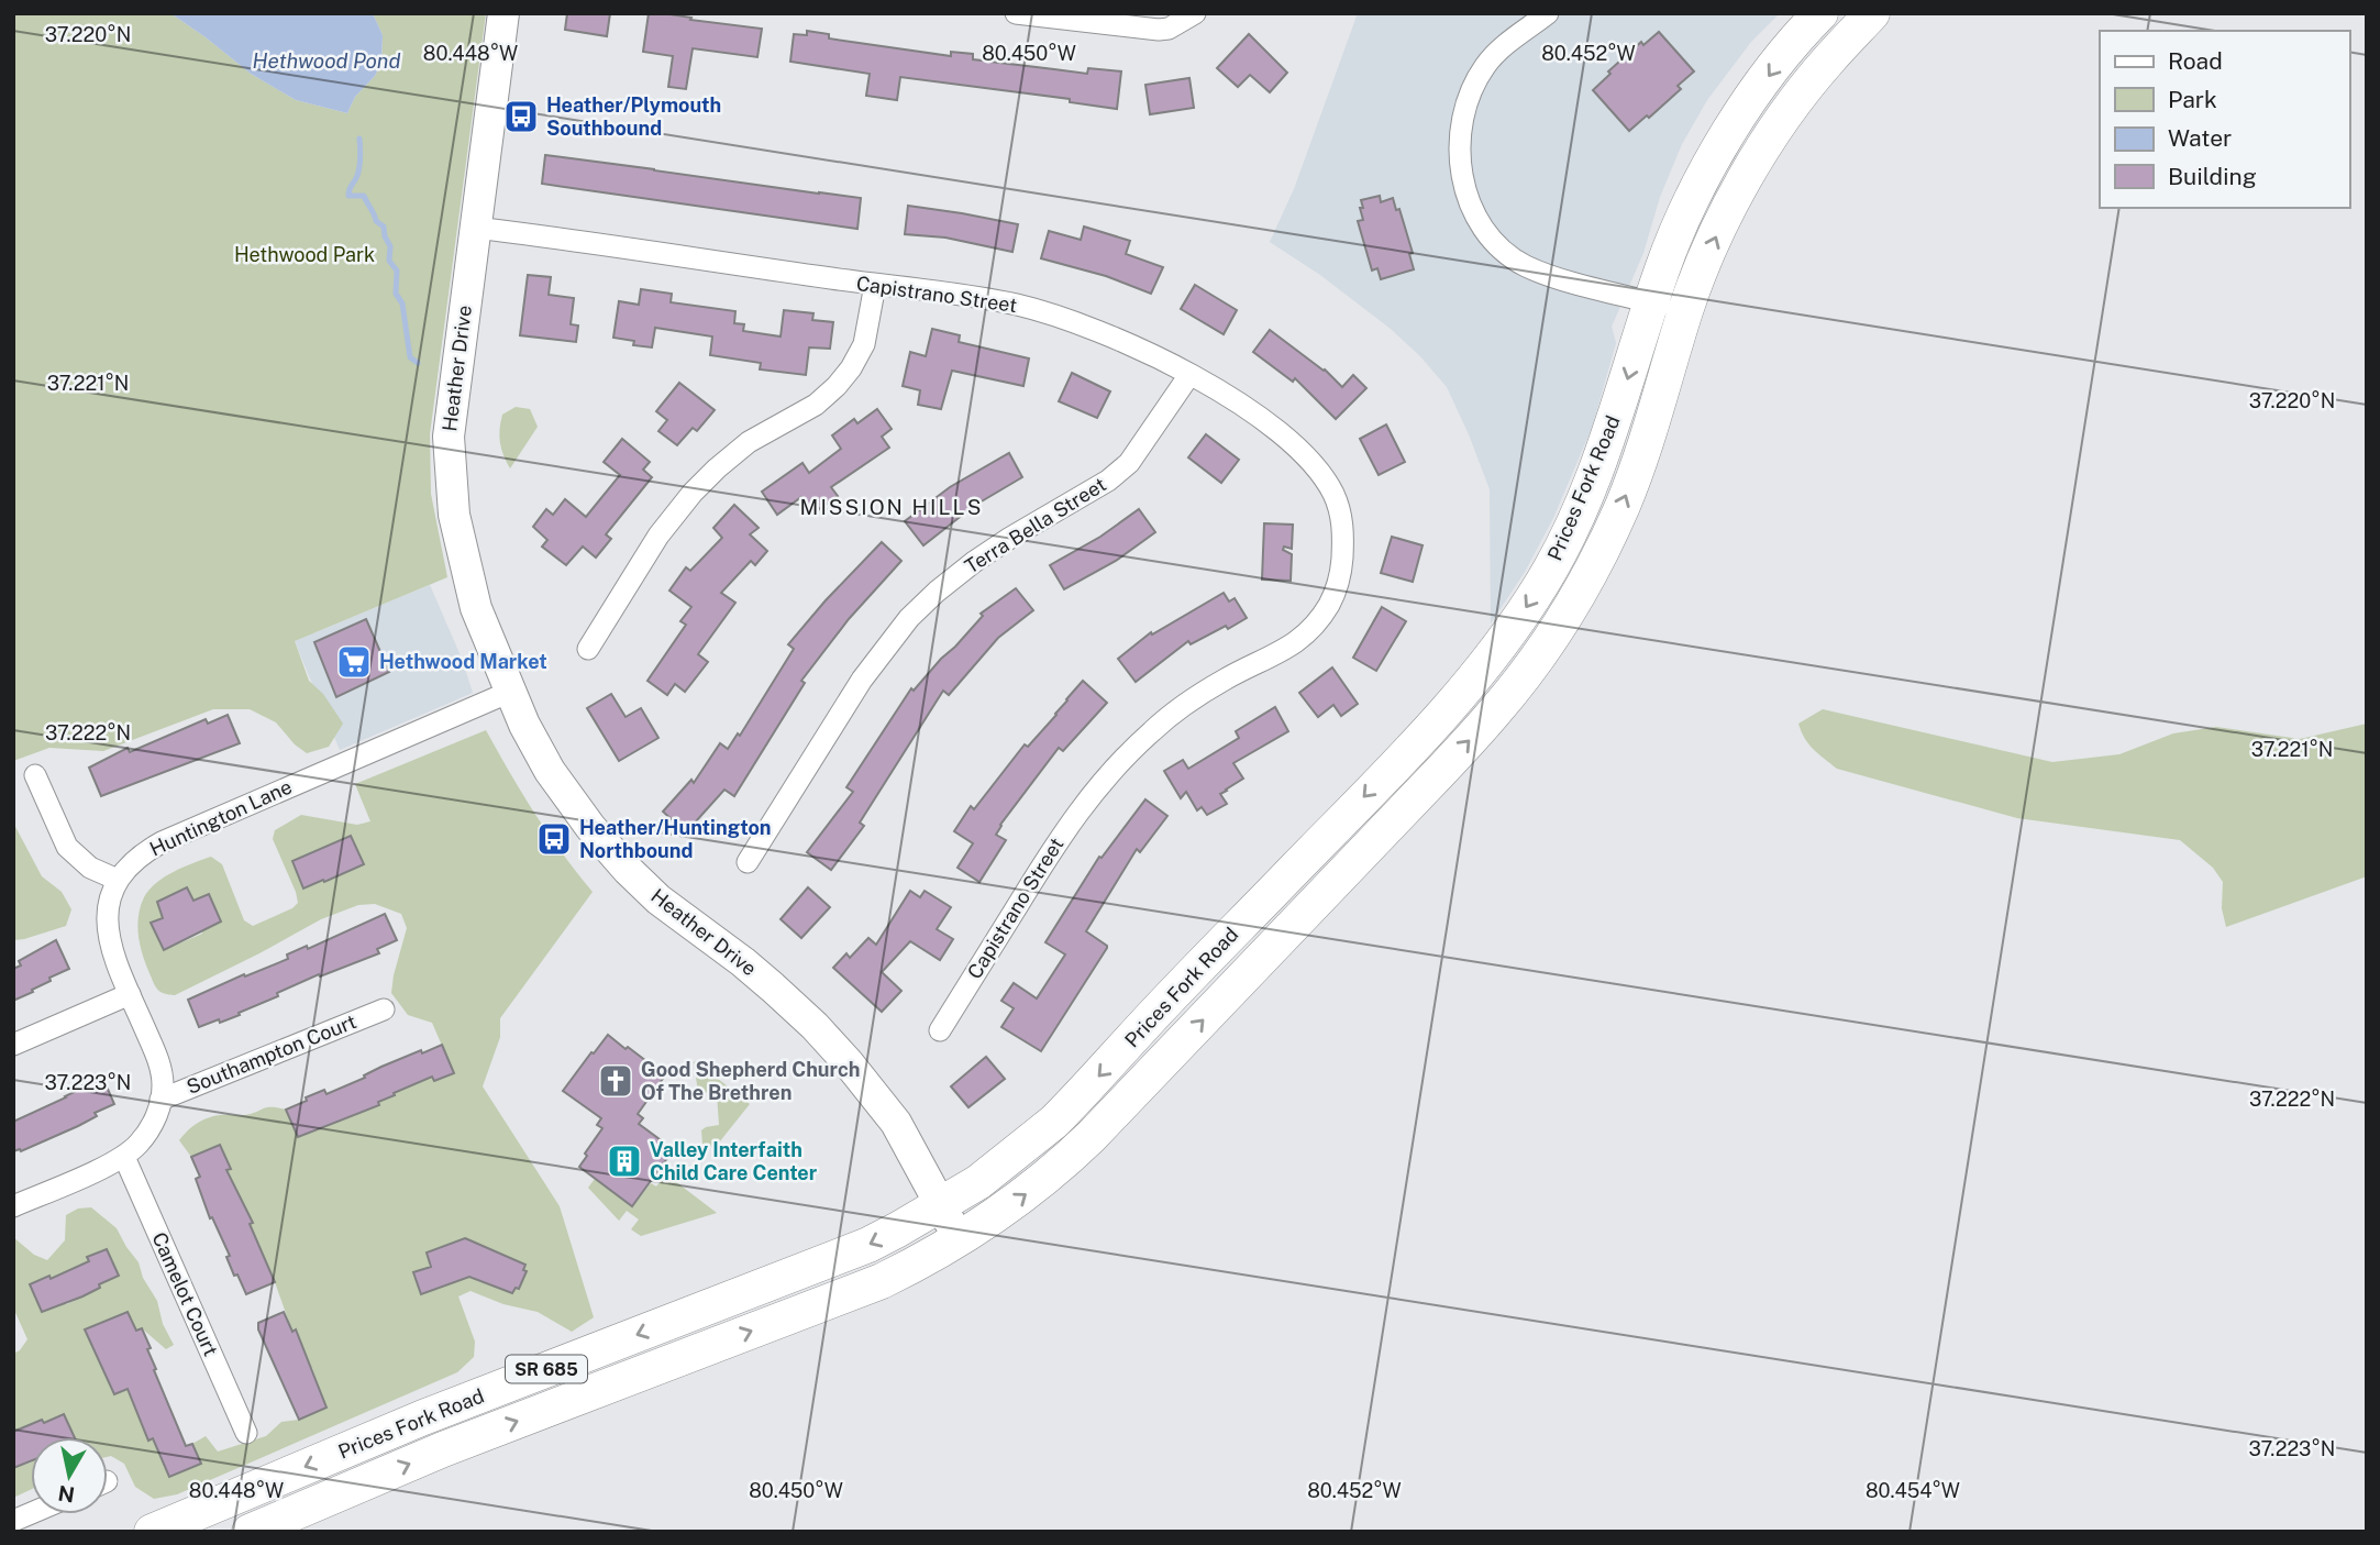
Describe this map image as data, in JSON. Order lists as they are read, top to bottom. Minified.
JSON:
{"streets":{"main road":["Prices Fork Road","SR 685"],"street":["Capistrano Street","Heather Drive","Terra Bella Street","Huntington Lane","Southampton Court","Camelot Court"]},"crossings":[["Capistrano Street","Heather Drive"],["Capistrano Street","Terra Bella Street"],["Heather Drive","Prices Fork Road"],["Heather Drive","Huntington Lane"]],"districts":["MISSION HILLS"],"water":["Hethwood Pond"],"parks":["Hethwood Park"],"places":{"bus stop":["Heather/Plymouth Southbound","Heather/Huntington Northbound"],"supermarket":["Hethwood Market"],"church":["Good Shepherd Church Of The Brethren"],"building":["Valley Interfaith Child Care Center"]},"legend":["Road","Park","Water","Building"],"north":"bottom","coordinates":["37.220°N","80.448°W","80.450°W","80.452°W","37.221°N","37.222°N","37.223°N","80.454°W"]}
